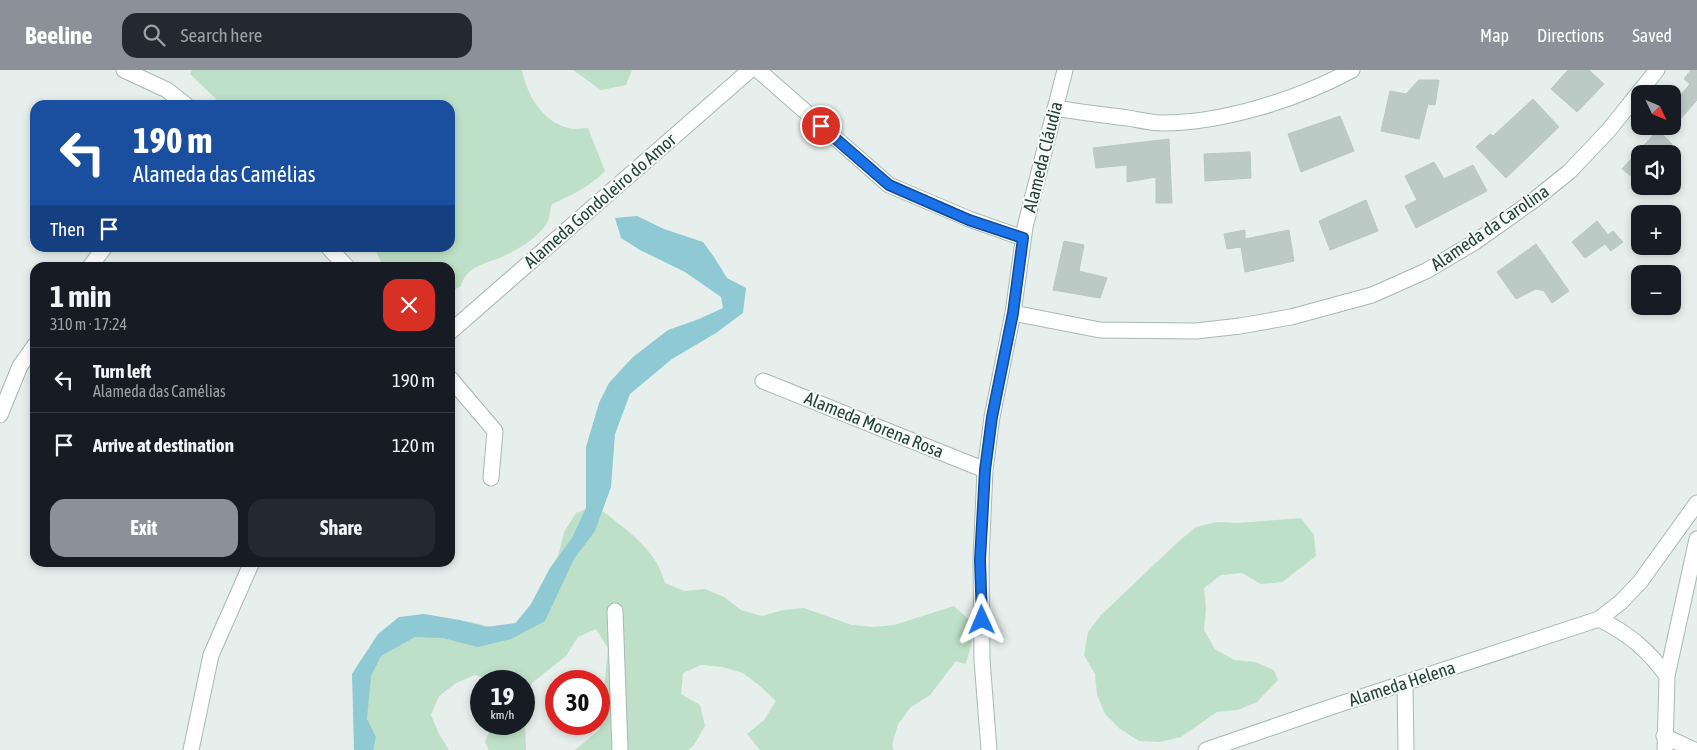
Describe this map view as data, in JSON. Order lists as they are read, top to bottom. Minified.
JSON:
{"streets":{"street":["Alameda Cláudia","Alameda Gondoleiro do Amor","Alameda da Carolina","Alameda Morena Rosa","Alameda Helena"]},"crossings":[["Alameda Cláudia","Alameda da Carolina"],["Alameda Cláudia","Alameda Morena Rosa"]],"north":"bottom right","page":{"header":"Beeline","search":"Search here","nav":["Map","Directions","Saved"],"map_buttons":["+","−"],"turn":["190 m","Alameda das Camélias"],"then":"Then","heading":["1 min","310 m · 17:24"],"list":[{"name":"Turn left","note":"Alameda das Camélias","value":"190 m"},{"name":"Arrive at destination","value":"120 m"}],"buttons":["Exit","Share"],"speed":"19 km/h","limit":"30"}}
